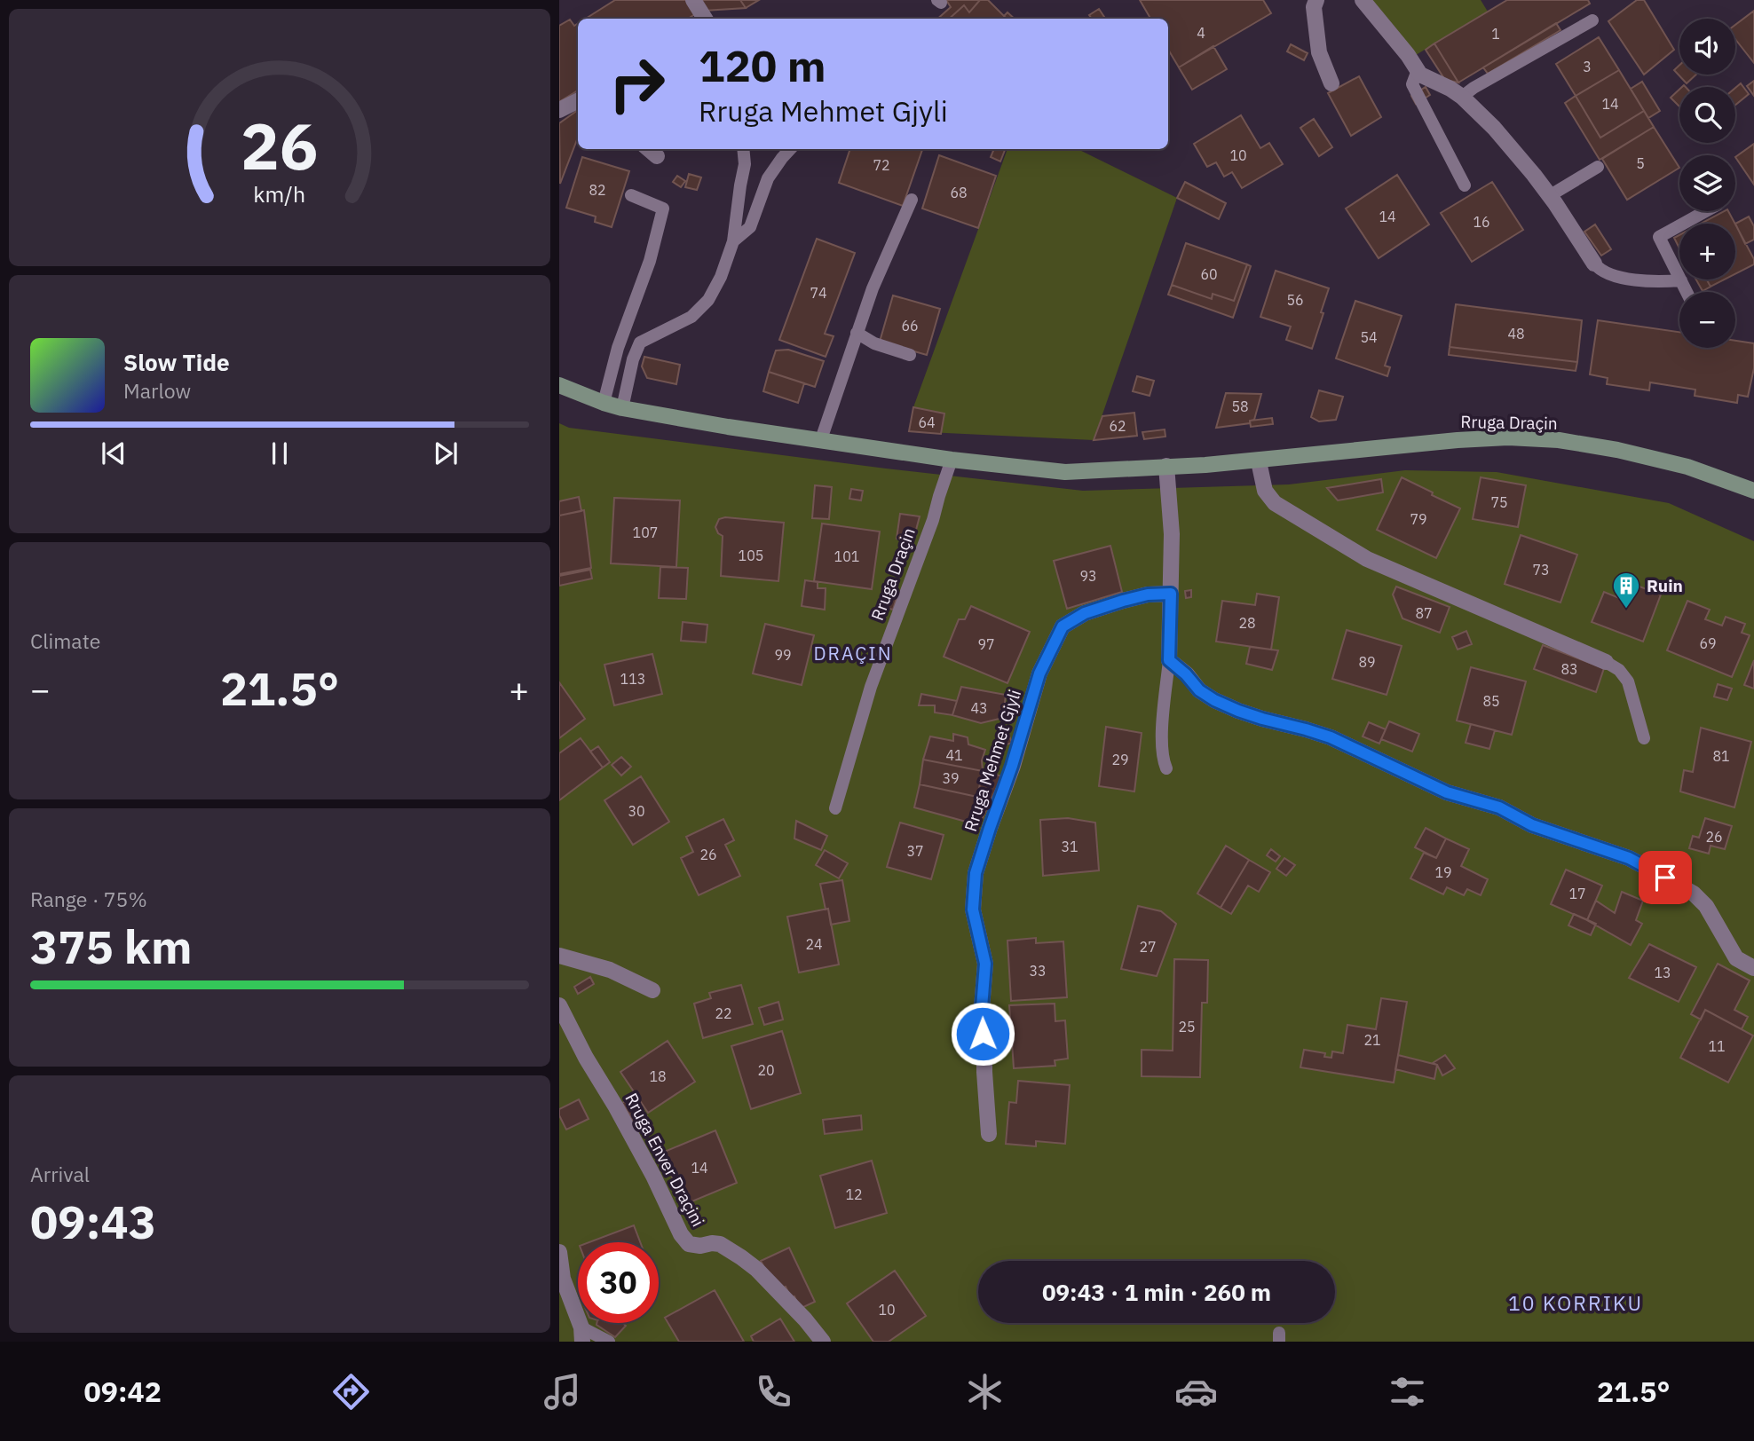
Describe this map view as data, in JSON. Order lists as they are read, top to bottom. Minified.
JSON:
{"streets":{"main road":["Rruga Draçin"],"street":["Rruga Mehmet Gjyli","Rruga Enver Draçini"]},"districts":["DRAÇIN","10 KORRIKU"],"places":{"building":["Ruin"]},"house_numbers":["4","1","3","14","10","5","72","82","68","14","16","60","74","56","66","48","54","58","64","62","75","79","107","105","101","73","93","87","28","69","97","99","89","83","113","85","43","41","81","29","39","30","26","31","37","26","19","17","24","27","33","13","22","25","21","11","20","18","14","12","10"],"page":{"map_buttons":["+","−"],"turn":["120 m","Rruga Mehmet Gjyli"],"song":["Slow Tide","Marlow"],"tile":["Climate",["Range · 75%","375 km"],["Arrival","09:43"]],"heat":["−","21.5°","+"],"limit":"30","trip":"09:43 · 1 min · 260 m","tabs":["09:42","21.5°"],"gauge":["26","km/h"]}}
